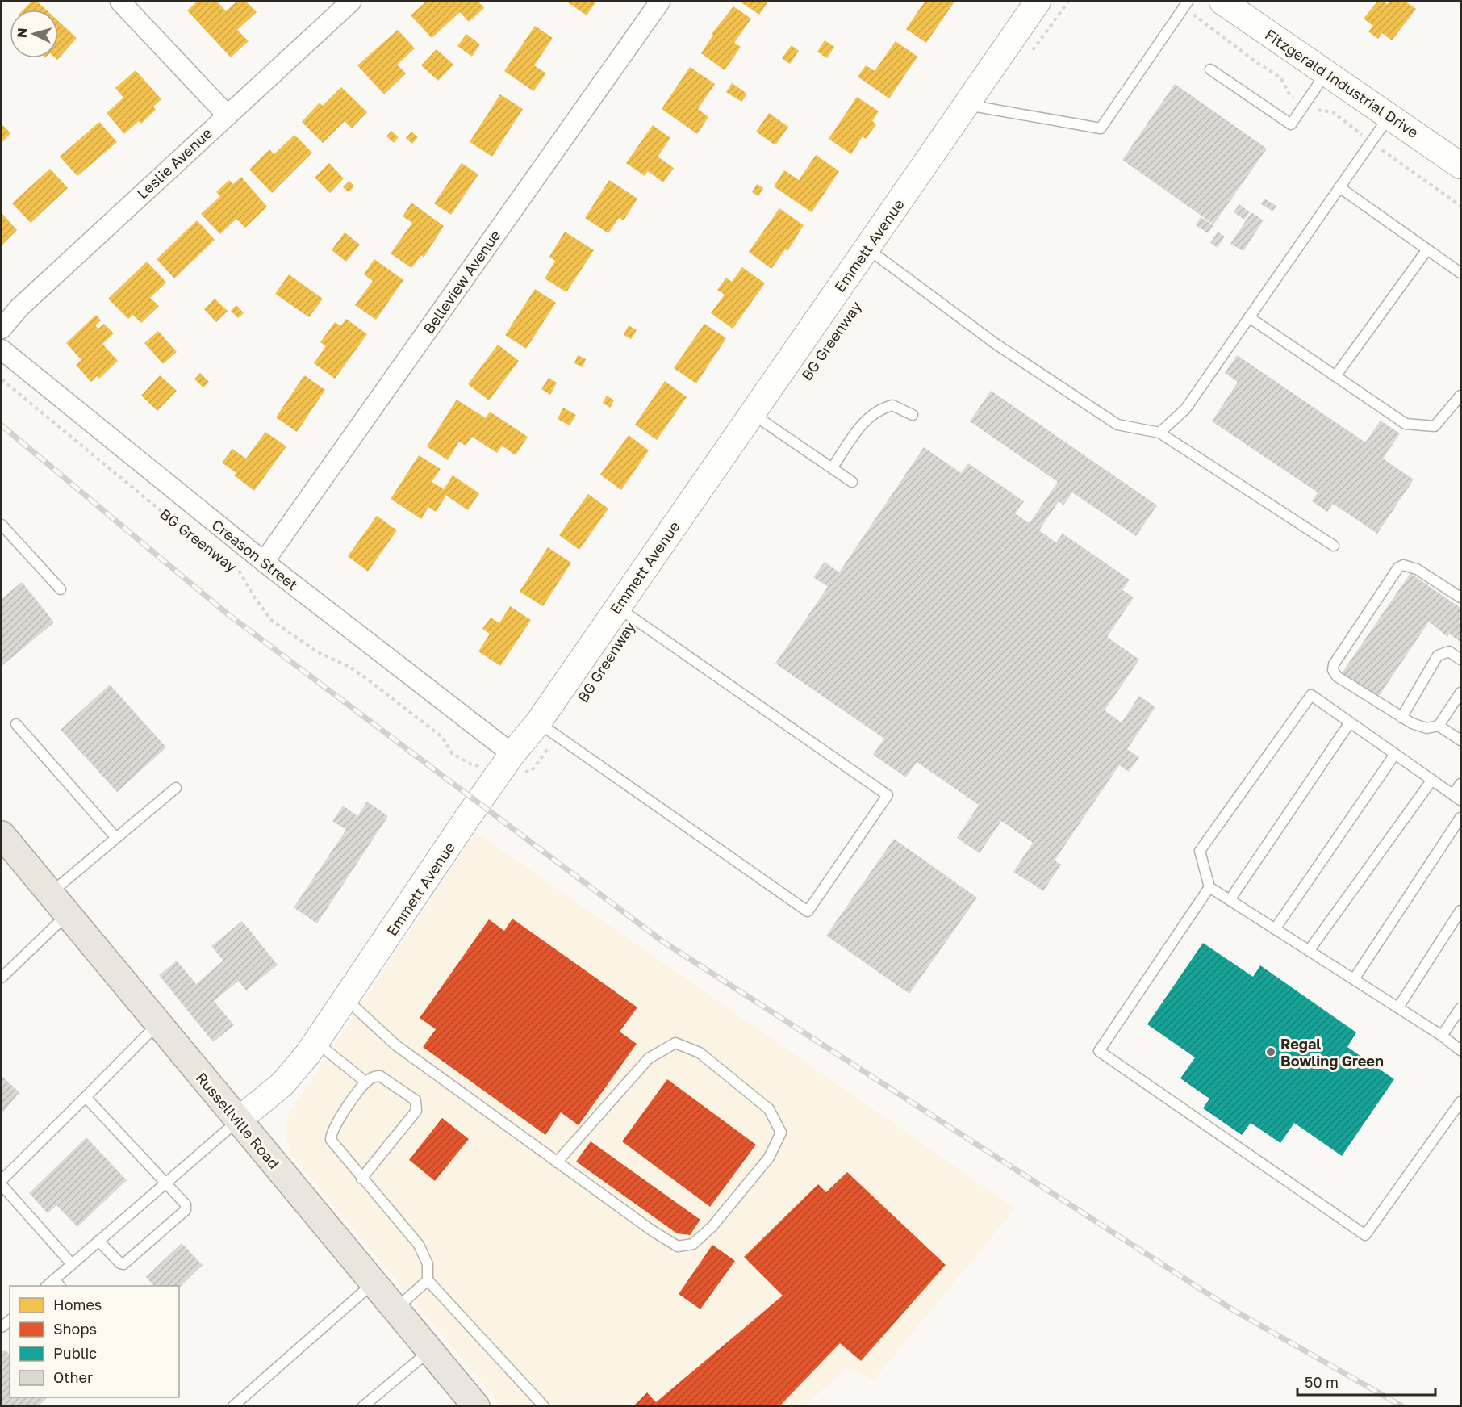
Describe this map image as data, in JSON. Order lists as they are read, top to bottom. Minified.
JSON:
{"streets":{"main road":["Russellville Road"],"street":["Fitzgerald Industrial Drive","Leslie Avenue","Emmett Avenue","Belleview Avenue","Creason Street"],"path":["BG Greenway"]},"crossings":[["Emmett Avenue","BG Greenway"],["Emmett Avenue","Creason Street"],["Emmett Avenue","Russellville Road"],["Belleview Avenue","Creason Street"],["BG Greenway","Creason Street"]],"places":["Regal Bowling Green"],"legend":["Homes","Shops","Public","Other"],"scale_bar":"50 m","north":"left"}
